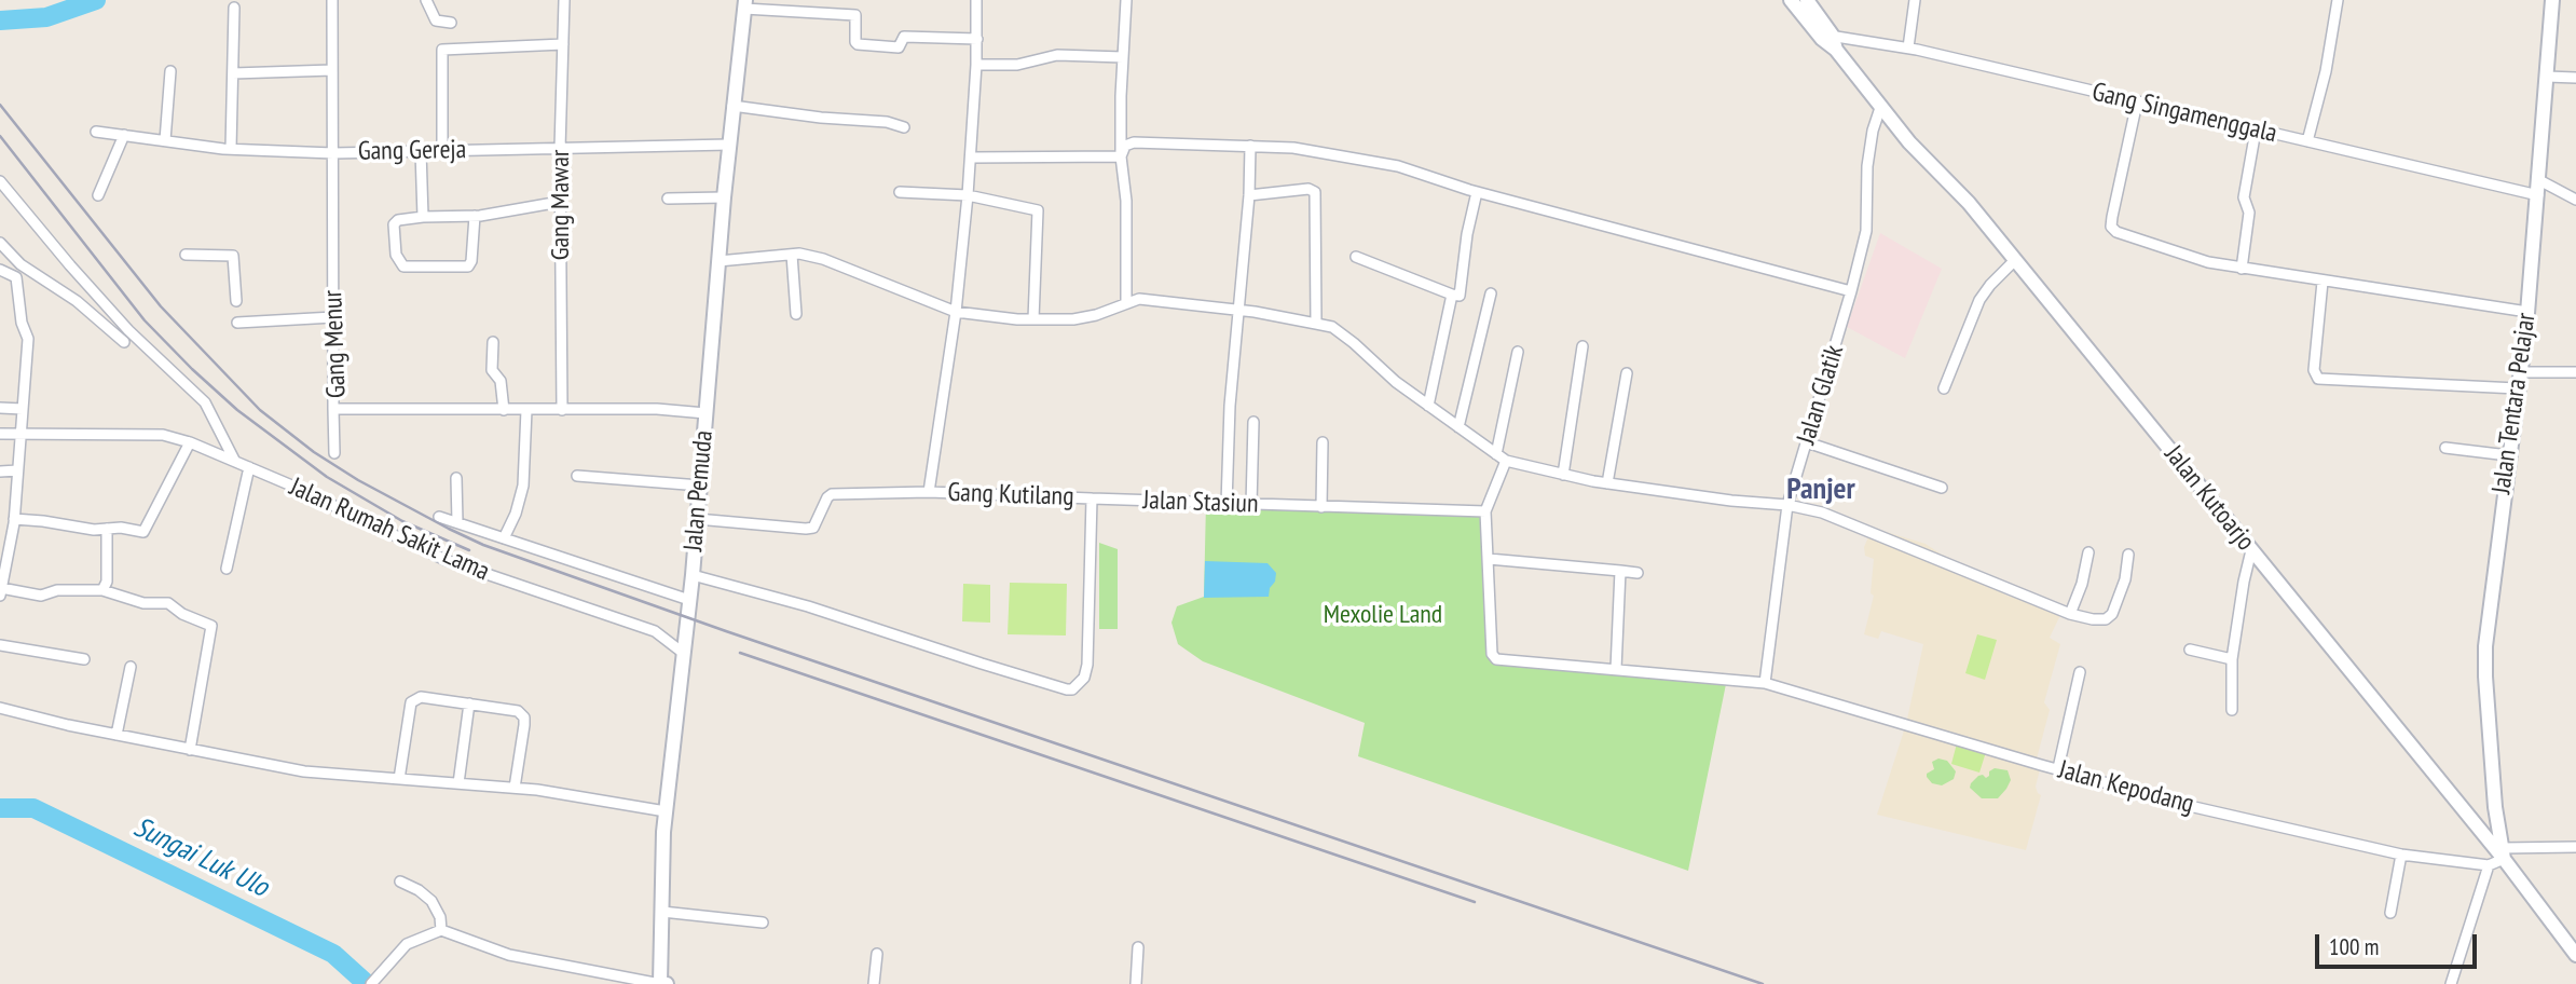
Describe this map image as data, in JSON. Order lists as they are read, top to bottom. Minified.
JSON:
{"streets":{"main road":["Jalan Tentara Pelajar","Jalan Pemuda","Jalan Kutoarjo"],"street":["Gang Singamenggala","Gang Gereja","Gang Mawar","Gang Menur","Jalan Glatik","Gang Kutilang","Jalan Stasiun","Jalan Rumah Sakit Lama","Jalan Kepodang"]},"crossings":[["Gang Singamenggala","Jalan Tentara Pelajar"],["Gang Singamenggala","Jalan Kutoarjo"],["Gang Gereja","Gang Mawar"],["Gang Gereja","Gang Menur"],["Gang Gereja","Jalan Pemuda"],["Gang Mawar","Gang Menur"],["Gang Menur","Jalan Pemuda"],["Jalan Glatik","Jalan Kutoarjo"],["Jalan Glatik","Jalan Kepodang"],["Jalan Tentara Pelajar","Jalan Kutoarjo"],["Jalan Tentara Pelajar","Jalan Kepodang"],["Jalan Pemuda","Gang Kutilang"],["Jalan Pemuda","Jalan Rumah Sakit Lama"],["Gang Kutilang","Jalan Stasiun"],["Jalan Kutoarjo","Jalan Kepodang"]],"districts":["Panjer"],"water":["Sungai Luk Ulo"],"parks":["Mexolie Land"],"scale_bar":"100 m"}
